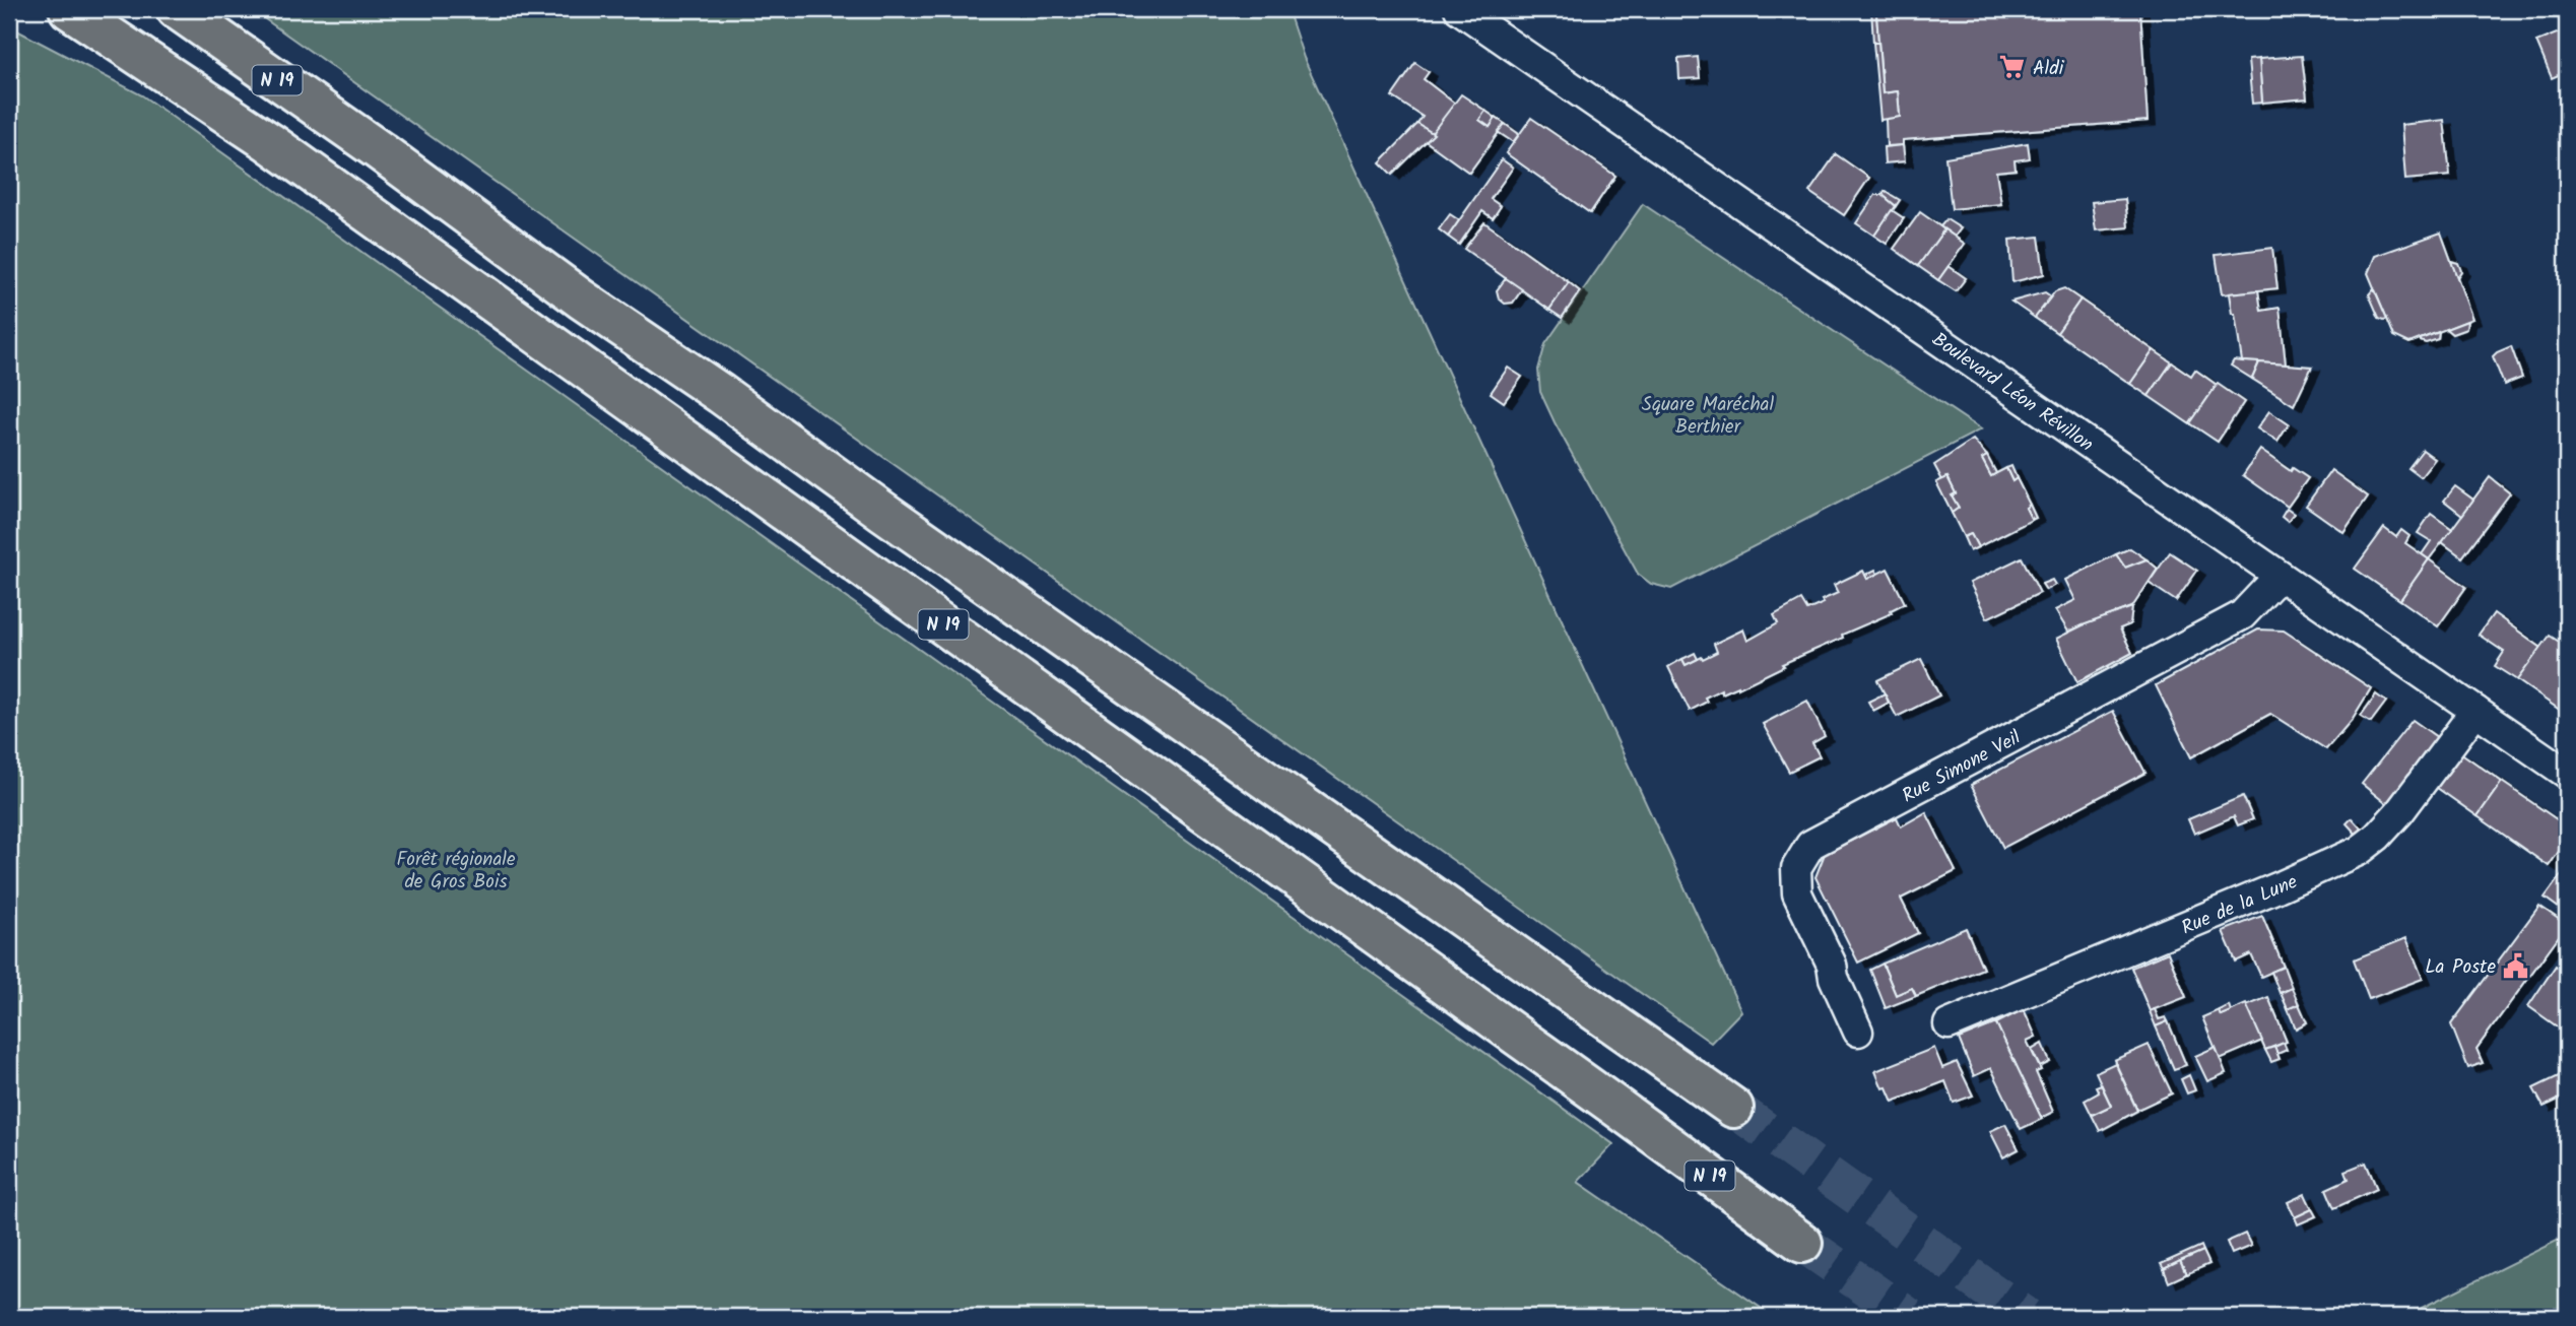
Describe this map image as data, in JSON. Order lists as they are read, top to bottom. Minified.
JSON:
{"streets":{"highway":["N 19"],"street":["Boulevard Léon Révillon","Rue Simone Veil","Rue de la Lune"]},"crossings":[["Boulevard Léon Révillon","Rue Simone Veil"],["Boulevard Léon Révillon","Rue de la Lune"]],"parks":["Square Maréchal Berthier","Forêt régionale de Gros Bois"],"places":{"supermarket":["Aldi"],"public building":["La Poste"]}}
